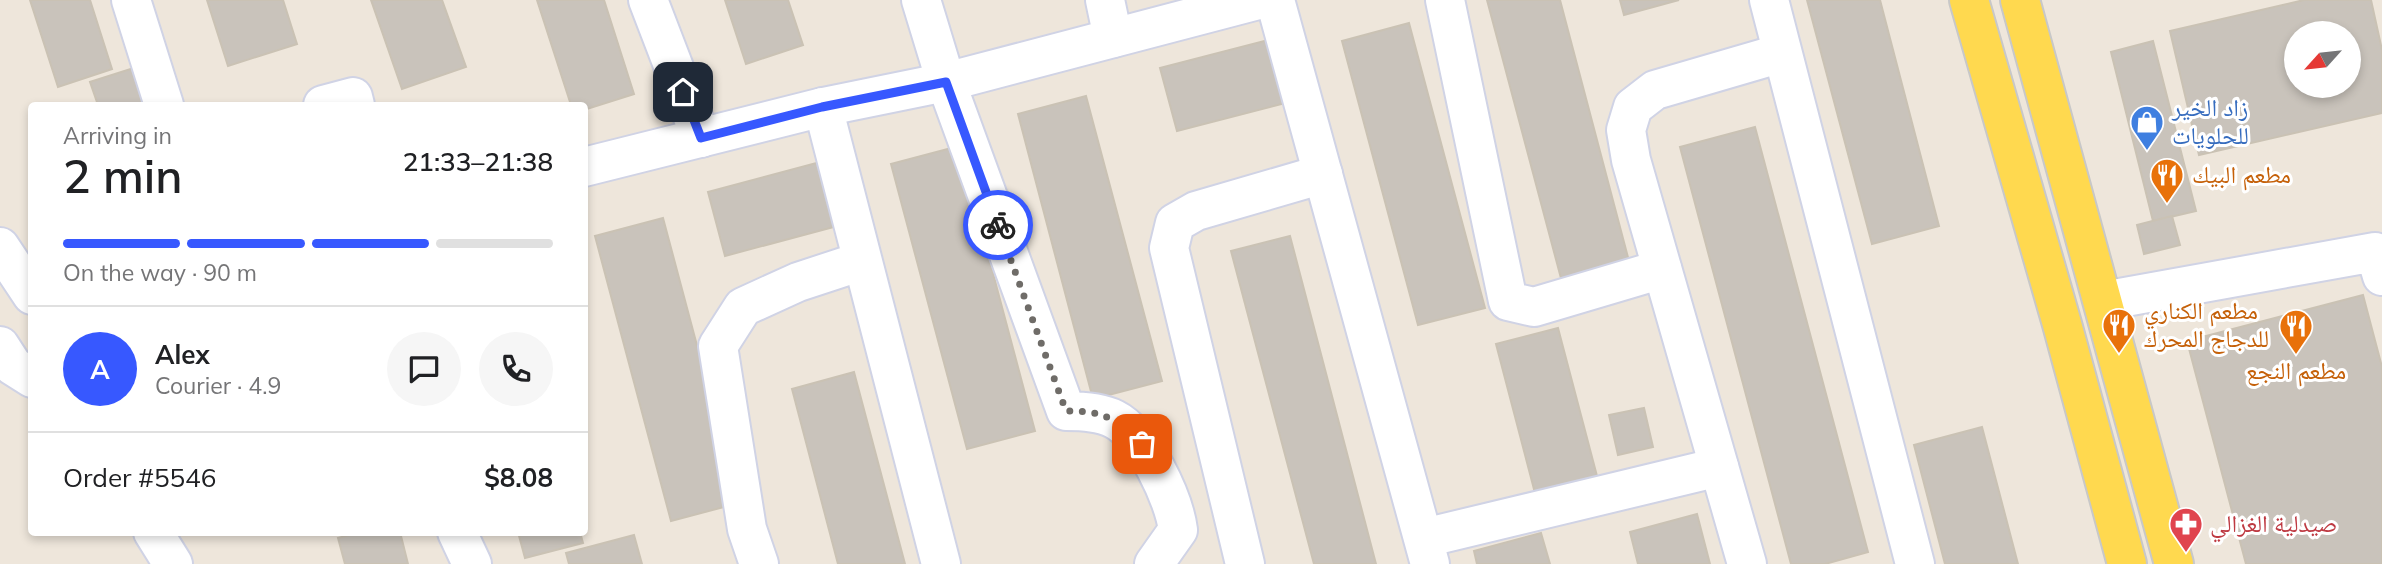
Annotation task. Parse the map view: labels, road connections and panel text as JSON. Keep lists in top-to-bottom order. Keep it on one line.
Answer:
{"places":{"shop":["زاد الخير للحلويات"],"restaurant":["مطعم البيك","مطعم الكناري للدجاج المحرك","مطعم النجع"],"pharmacy":["صيدلية الغزالي"]},"north":"bottom left","page":{"heading":["2 min","Arriving in","21:33–21:38"],"panel":["Alex","Courier · 4.9","Order #5546","$8.08"],"bar":"On the way · 90 m","round":"A"}}
